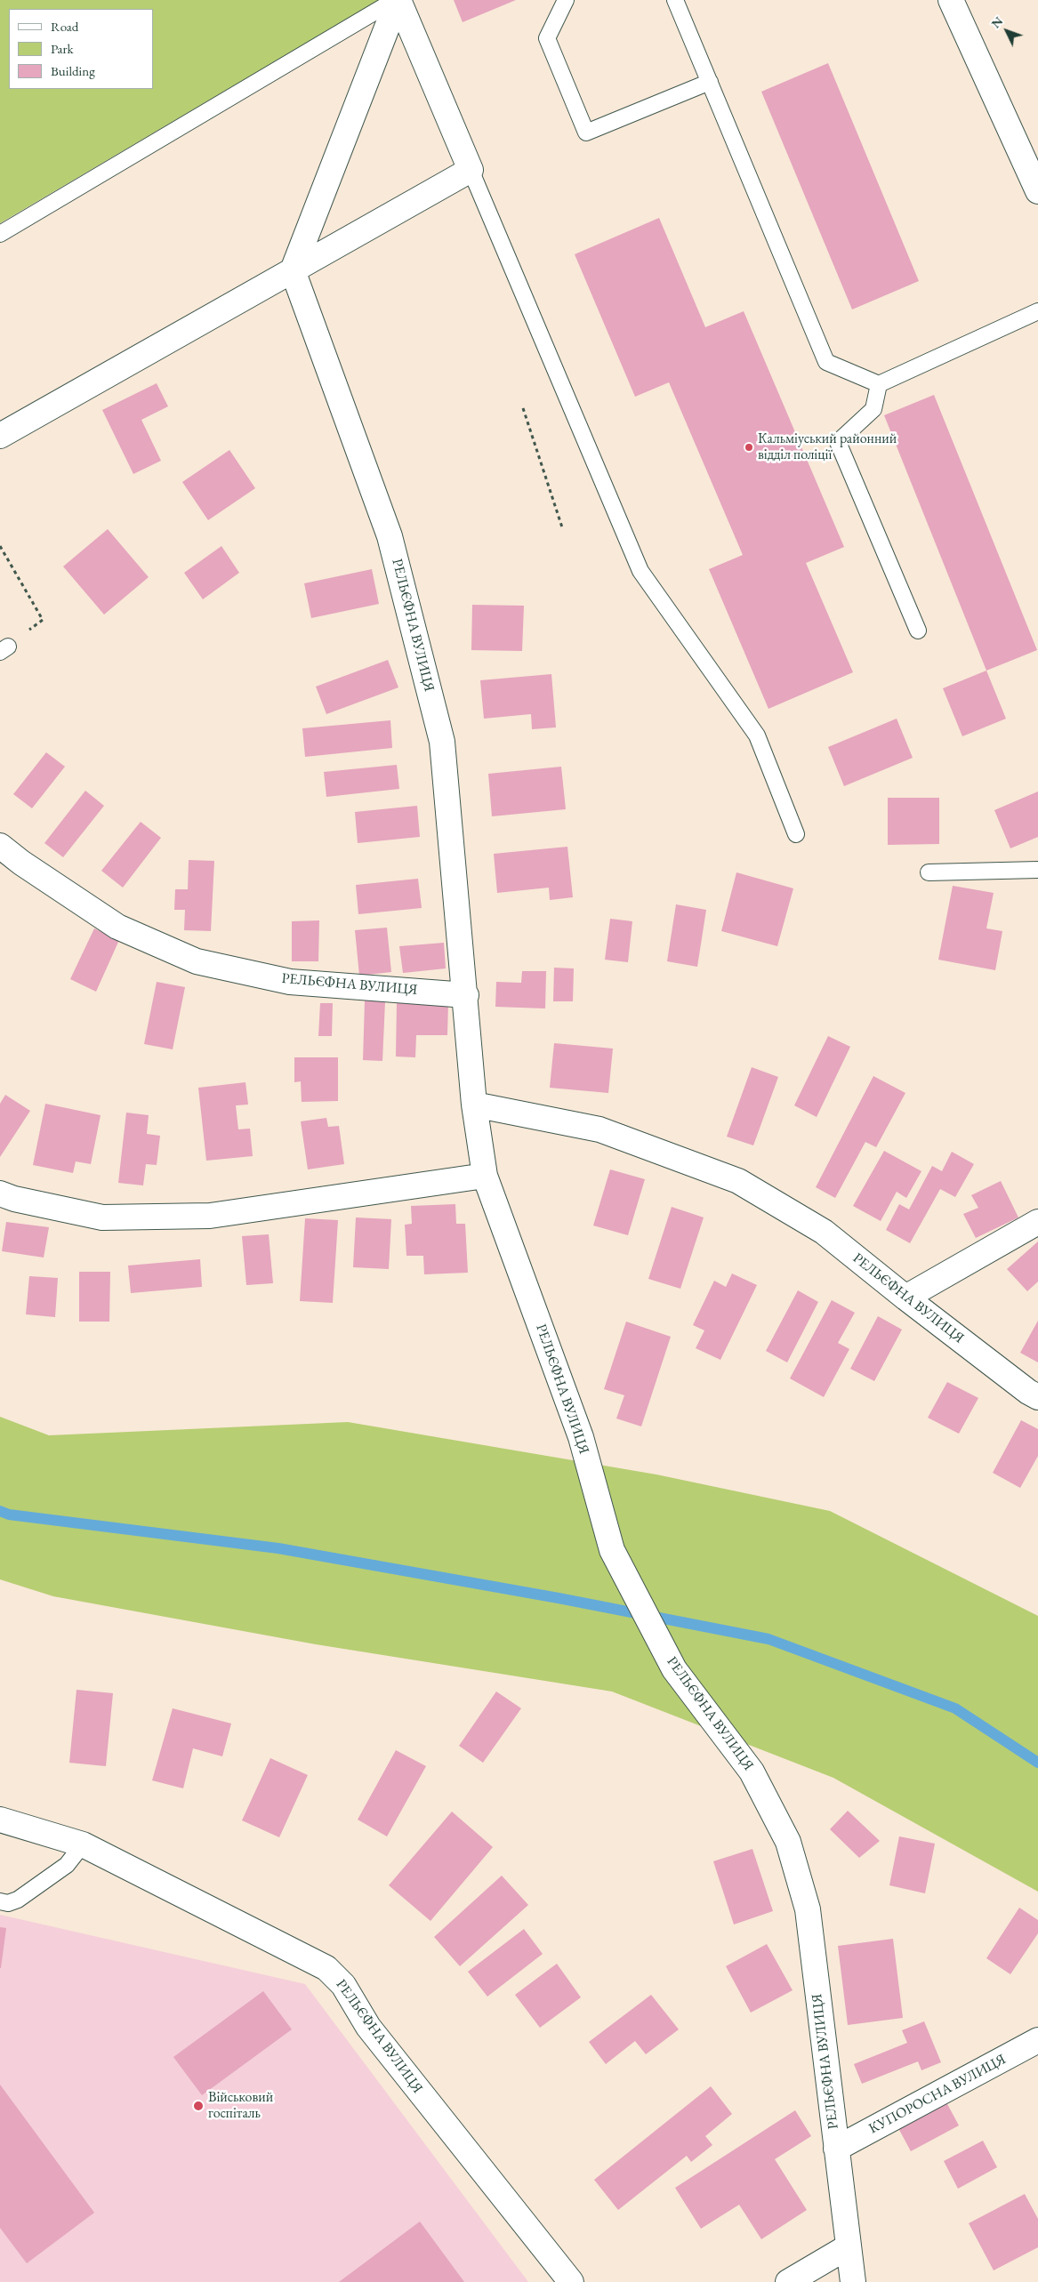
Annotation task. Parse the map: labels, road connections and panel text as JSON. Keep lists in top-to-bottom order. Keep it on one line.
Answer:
{"streets":{"street":["РЕЛЬЄФНА ВУЛИЦЯ","КУПОРОСНА ВУЛИЦЯ"]},"crossings":[["РЕЛЬЄФНА ВУЛИЦЯ","КУПОРОСНА ВУЛИЦЯ"]],"places":["Кальміуський районний відділ поліції","Військовий госпіталь"],"legend":["Road","Park","Building"],"north":"top left"}
